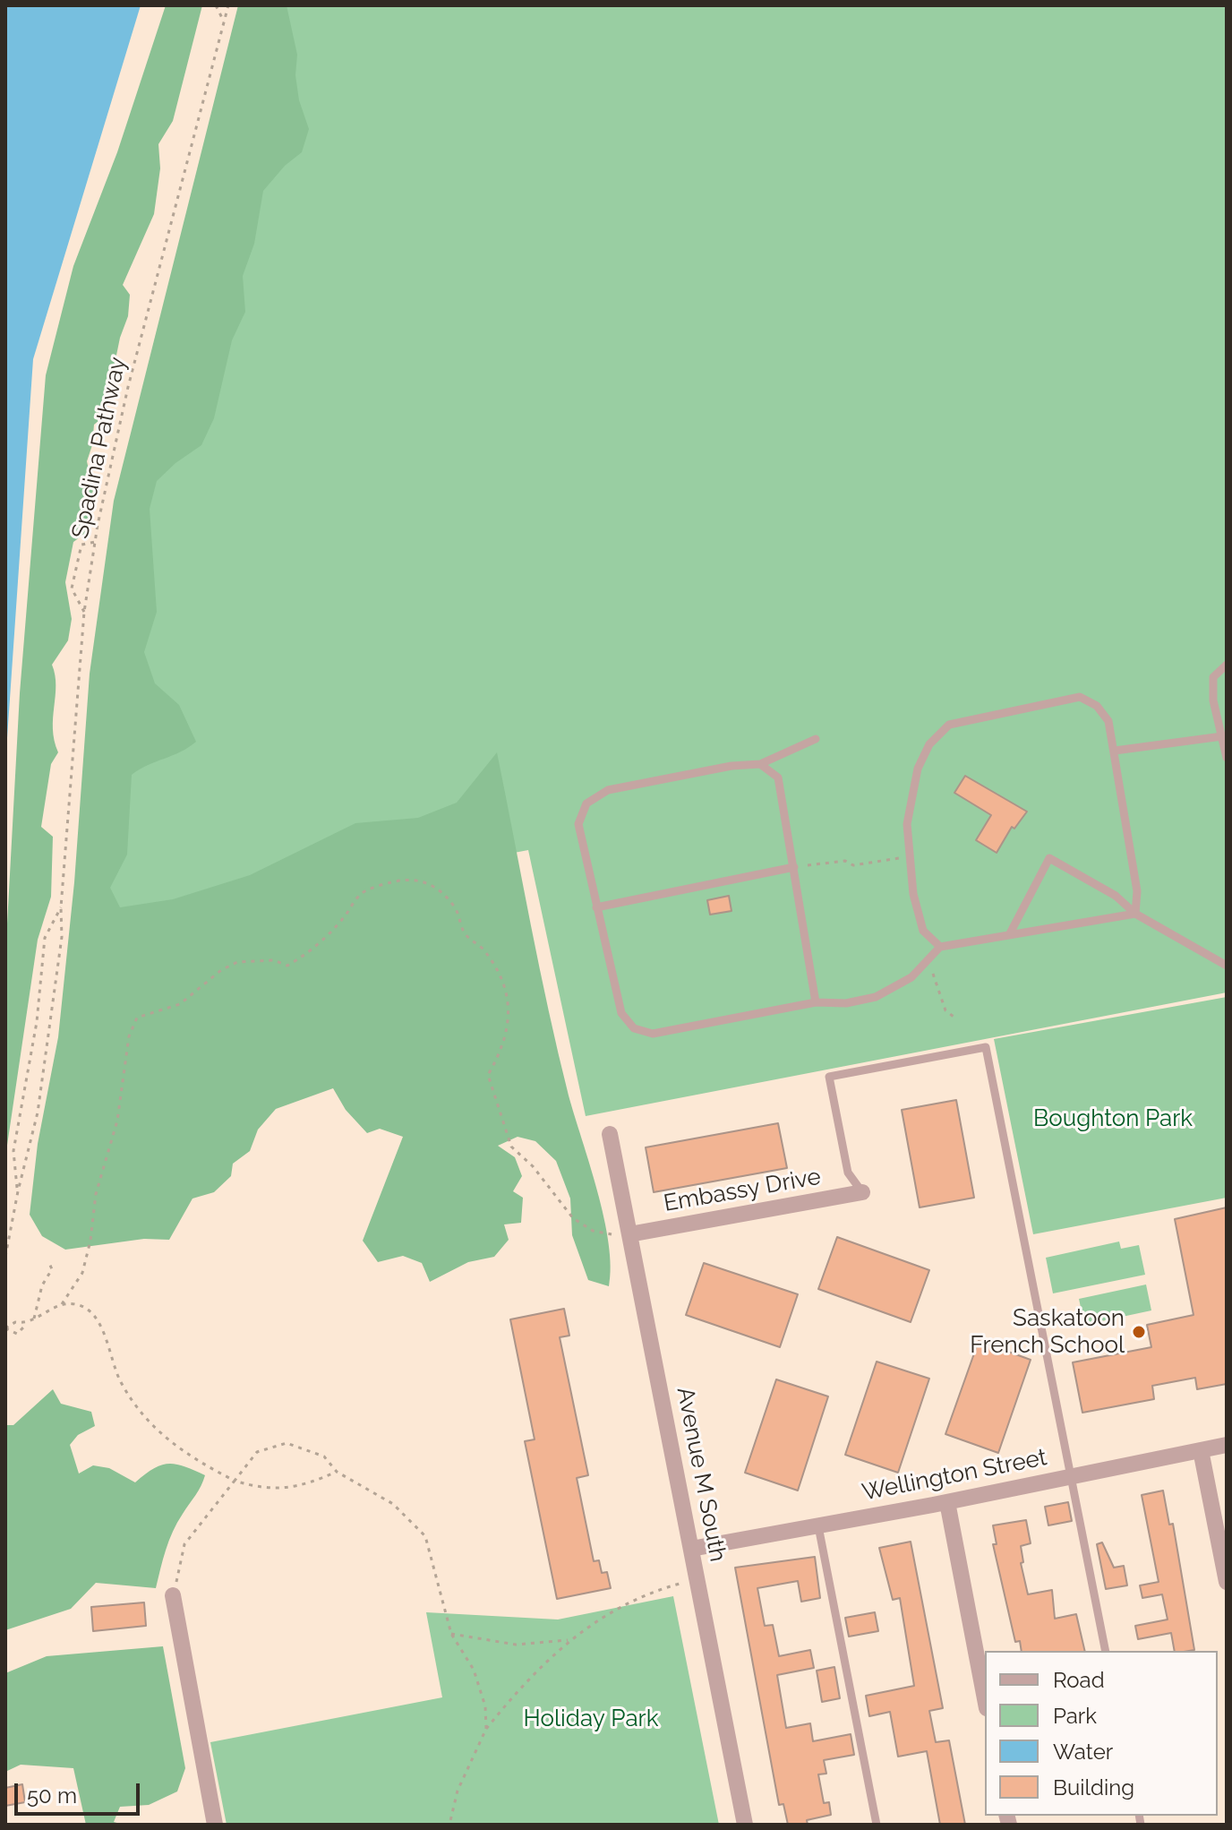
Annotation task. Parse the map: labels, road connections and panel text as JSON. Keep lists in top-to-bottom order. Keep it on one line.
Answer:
{"streets":{"street":["Embassy Drive","Avenue M South","Wellington Street"],"path":["Spadina Pathway"]},"crossings":[["Embassy Drive","Avenue M South"],["Avenue M South","Wellington Street"]],"parks":["Boughton Park","Holiday Park"],"places":["Saskatoon French School"],"legend":["Road","Park","Water","Building"],"scale_bar":"50 m"}
